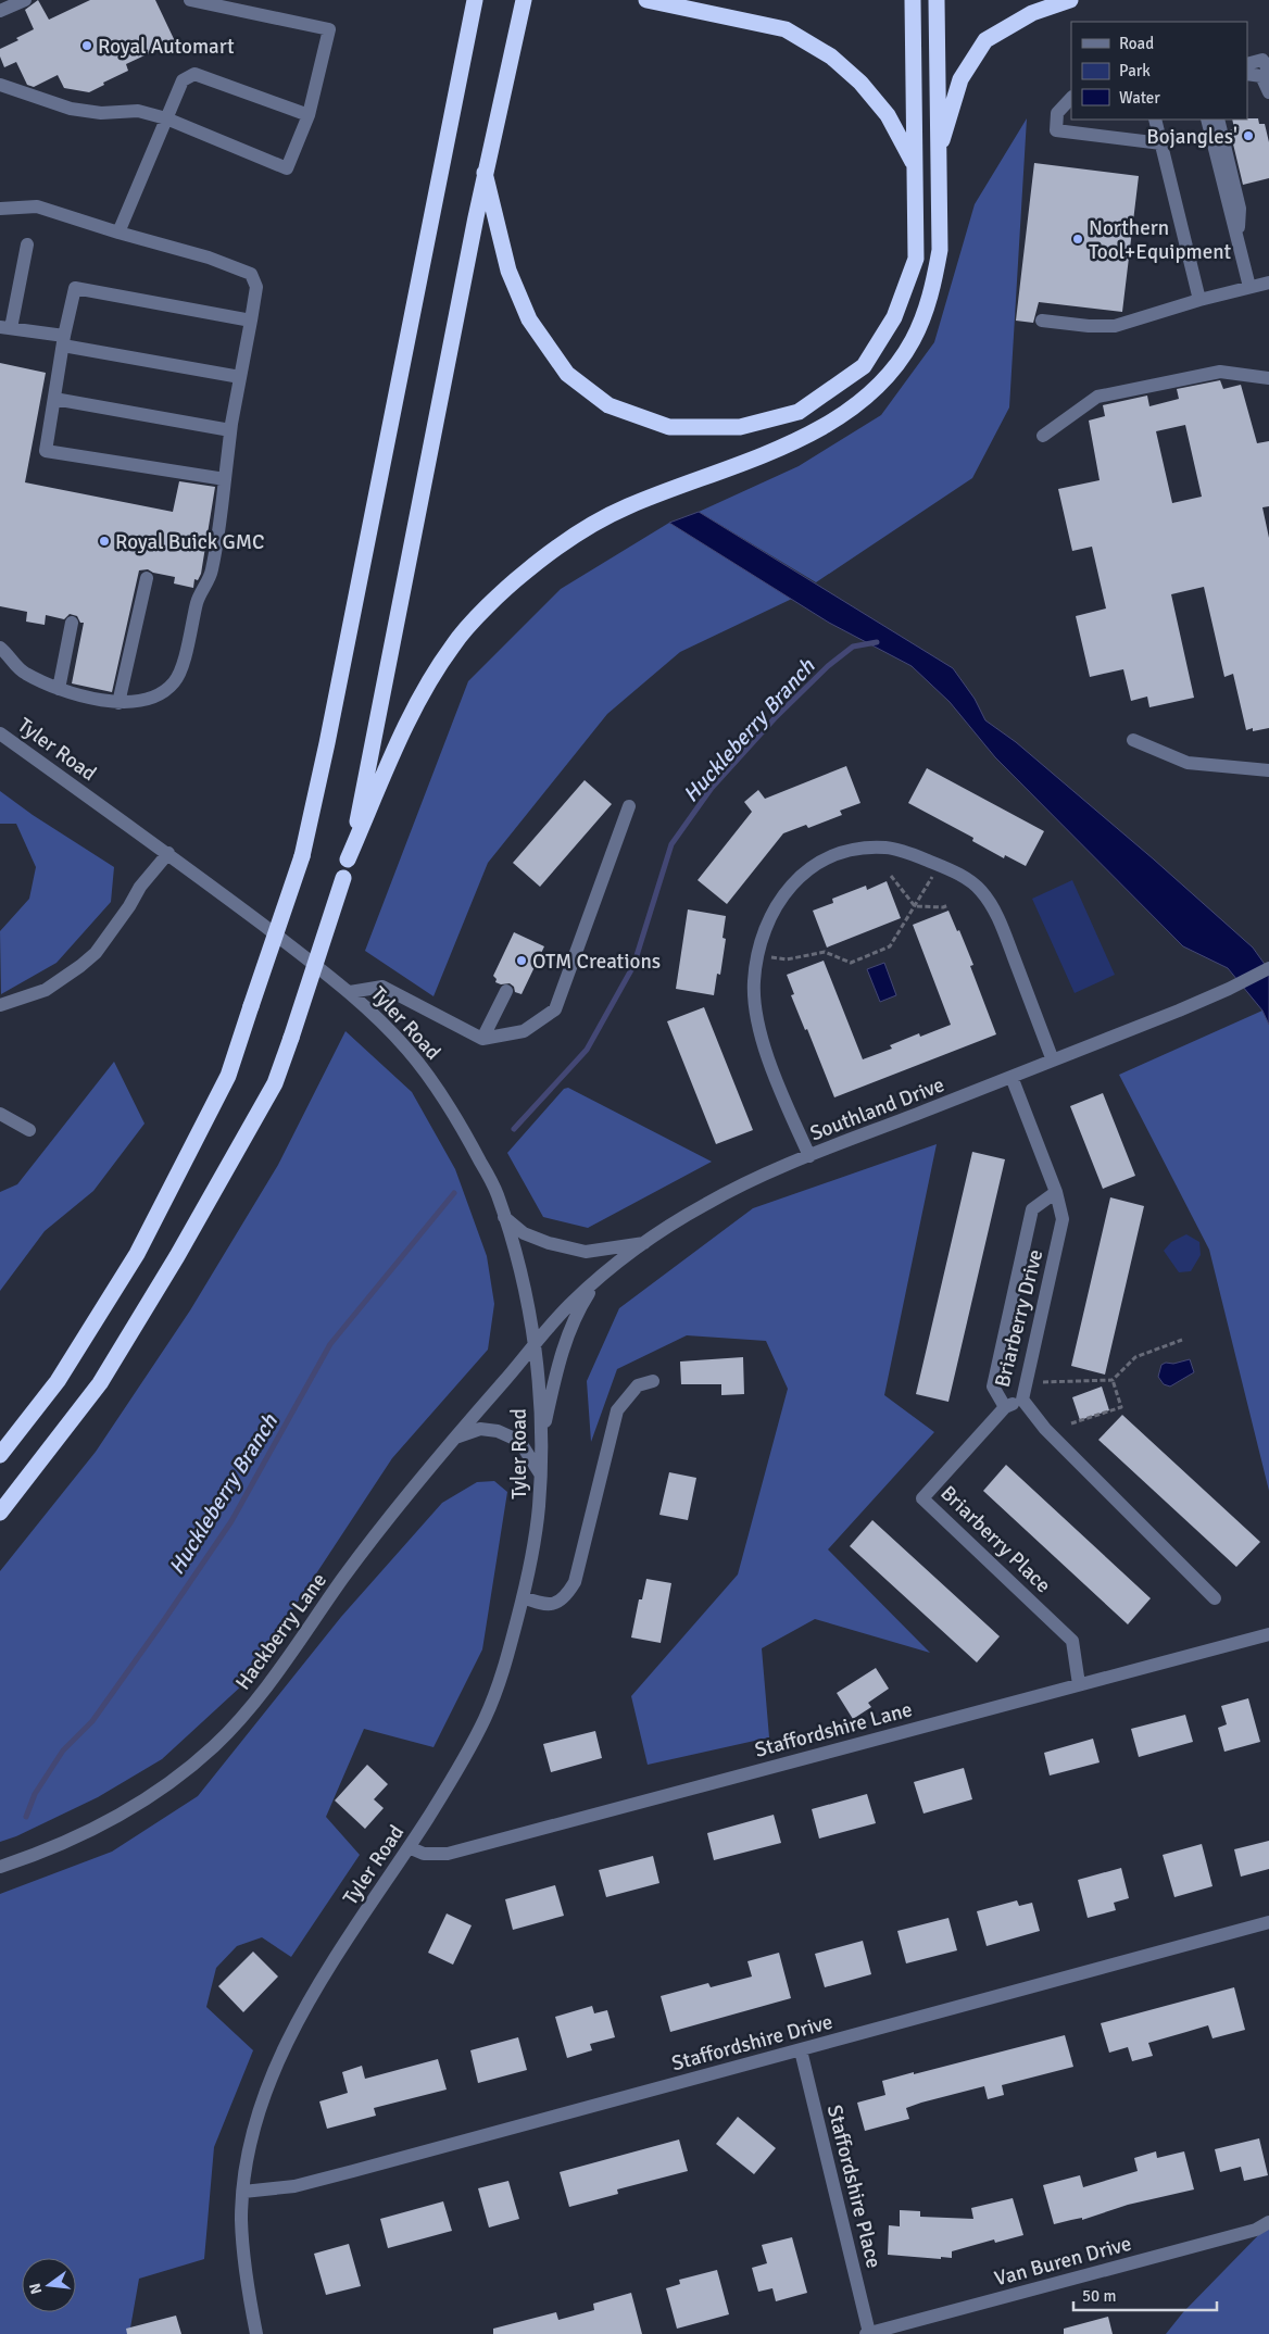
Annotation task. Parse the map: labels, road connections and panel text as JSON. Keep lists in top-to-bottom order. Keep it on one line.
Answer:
{"streets":{"street":["Tyler Road","Southland Drive","Briarberry Drive","Briarberry Place","Hackberry Lane","Staffordshire Lane","Staffordshire Drive","Staffordshire Place","Van Buren Drive"]},"crossings":[["Tyler Road","Southland Drive"],["Tyler Road","Hackberry Lane"],["Tyler Road","Staffordshire Lane"],["Tyler Road","Staffordshire Drive"],["Southland Drive","Briarberry Drive"],["Southland Drive","Hackberry Lane"],["Briarberry Drive","Briarberry Place"],["Briarberry Place","Staffordshire Lane"],["Staffordshire Drive","Staffordshire Place"],["Staffordshire Place","Van Buren Drive"]],"water":["Huckleberry Branch"],"places":["Royal Automart","Bojangles'","Northern Tool+Equipment","Royal Buick GMC","OTM Creations"],"legend":["Road","Park","Water"],"scale_bar":"50 m","north":"left"}
